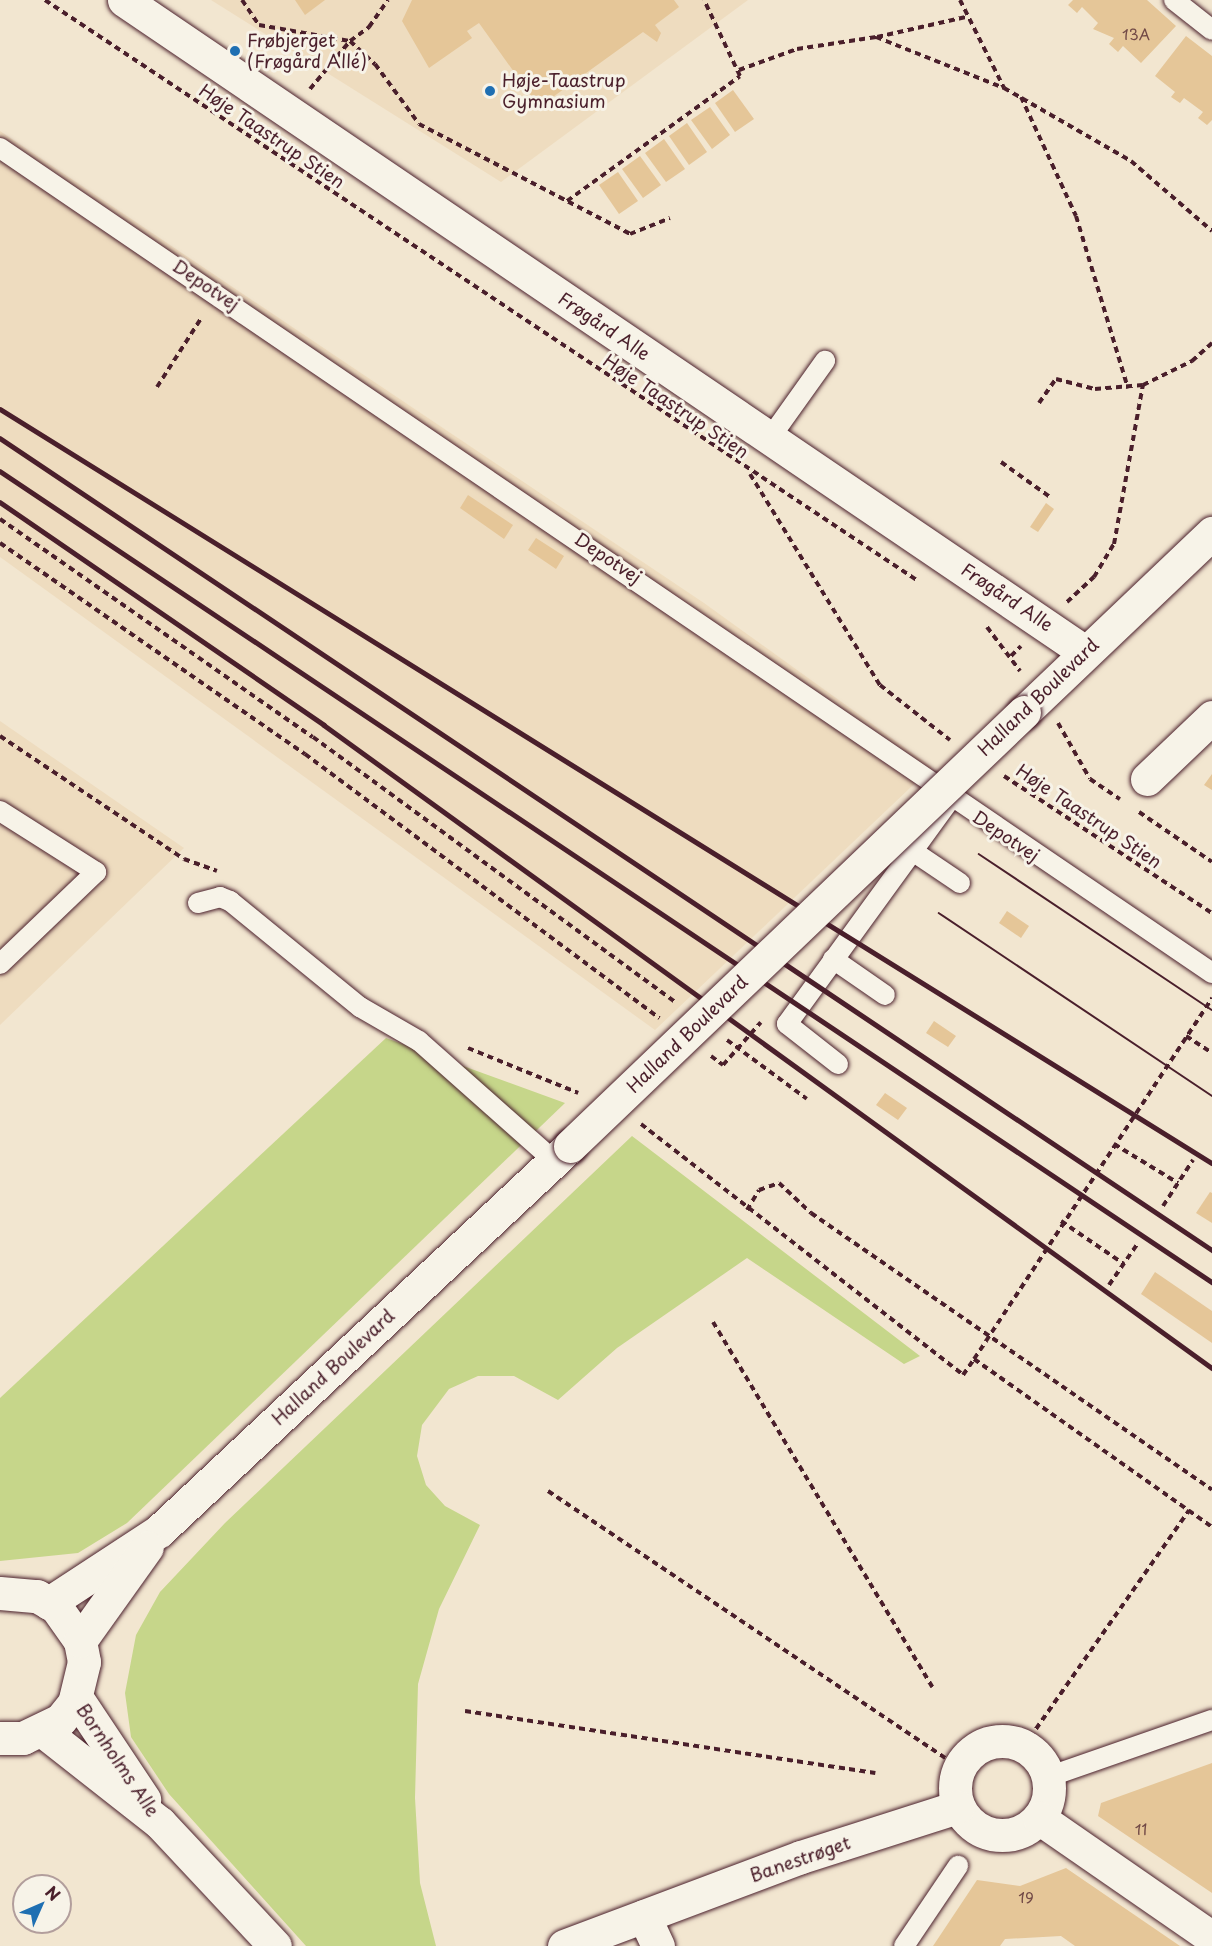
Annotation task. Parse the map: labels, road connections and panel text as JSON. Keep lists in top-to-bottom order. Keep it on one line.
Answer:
{"streets":{"street":["Frøgård Alle","Halland Boulevard","Bornholms Alle","Banestrøget"],"lane":["Depotvej"],"path":["Høje Taastrup Stien"]},"crossings":[["Frøgård Alle","Halland Boulevard"]],"places":["Frøbjerget (Frøgård Allé)","Høje-Taastrup Gymnasium"],"house_numbers":["13A","11","19"],"north":"top right"}
